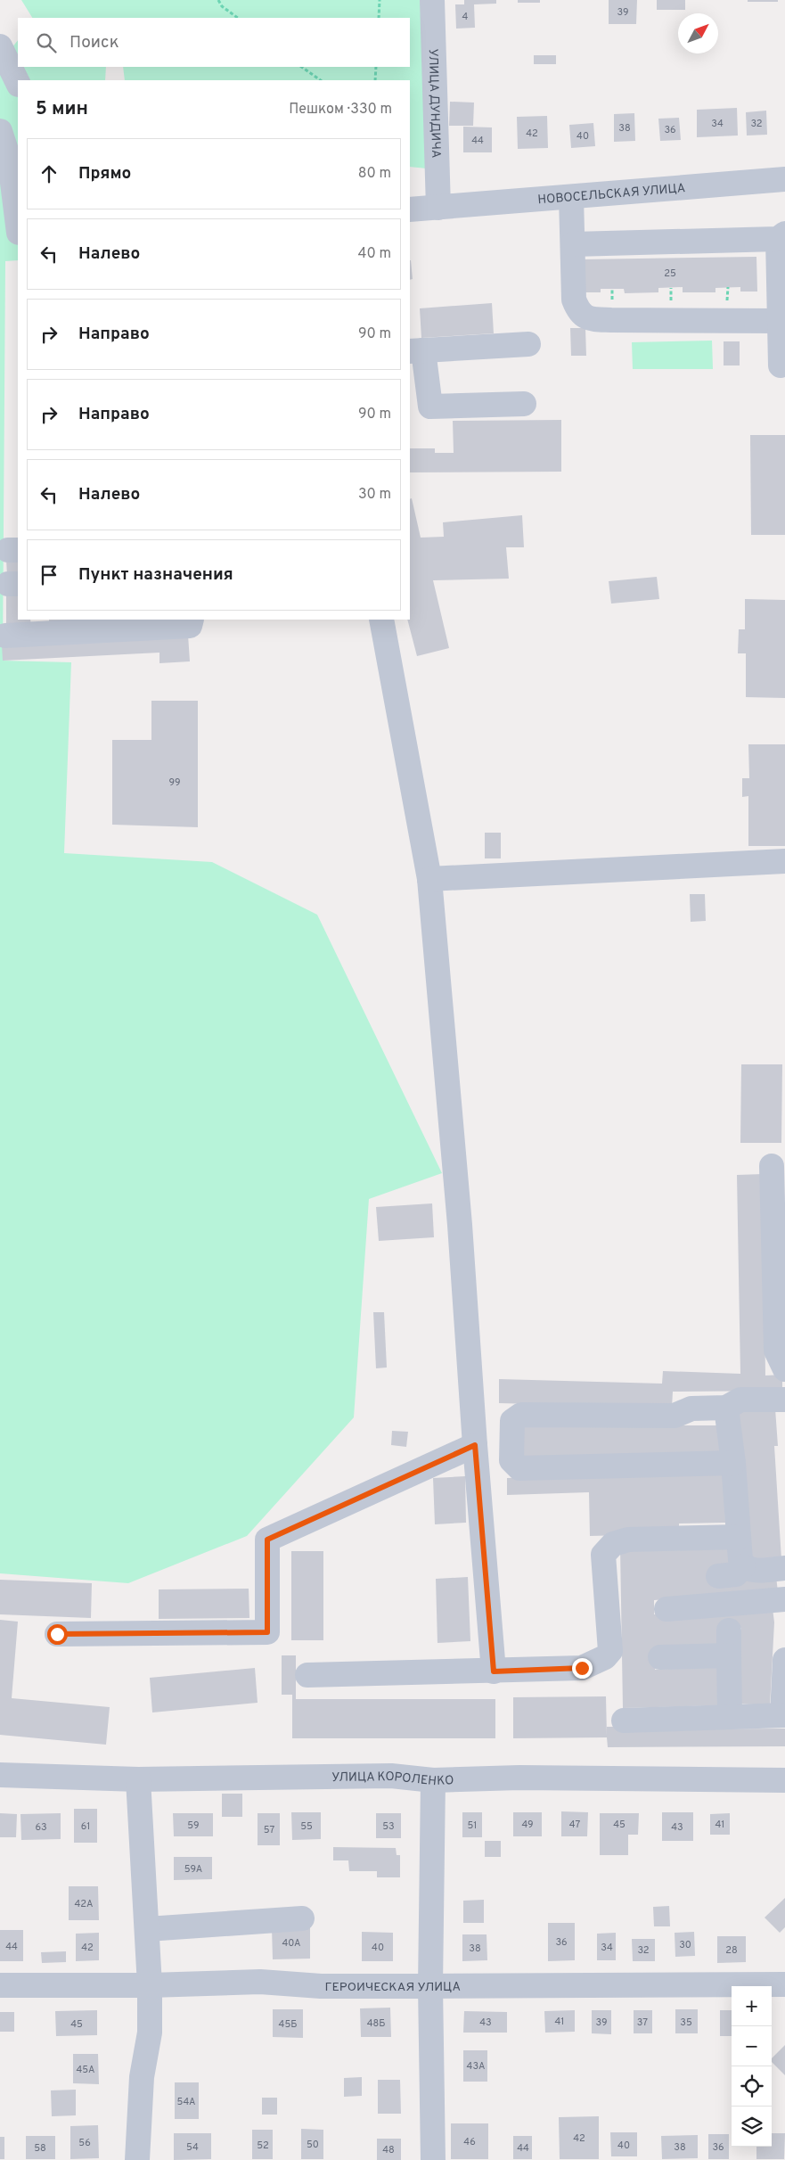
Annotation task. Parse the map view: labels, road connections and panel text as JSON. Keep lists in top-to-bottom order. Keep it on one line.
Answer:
{"streets":{"street":["УЛИЦА ДУНДИЧА","НОВОСЕЛЬСКАЯ УЛИЦА","УЛИЦА КОРОЛЕНКО","ГЕРОИЧЕСКАЯ УЛИЦА"]},"crossings":[["УЛИЦА ДУНДИЧА","НОВОСЕЛЬСКАЯ УЛИЦА"]],"house_numbers":["39","4","34","32","38","36","42","40","44","25","99","49","47","45","41","59","51","61","55","53","63","43","57","59А","42А","36","40А","30","44","42","40","34","38","32","28","41","43","39","37","35","48Б","45","45Б","43А","45А","54А","42","46","56","50","52","40","54","38","36","58","44","48"],"north":"top right","page":{"search":"Поиск","heading":["5 мин","Пешком · 330 m"],"list":[["Прямо","80 m"],["Налево","40 m"],["Направо","90 m"],["Направо","90 m"],["Налево","30 m"],"Пункт назначения"],"map_buttons":["+","−"]}}
